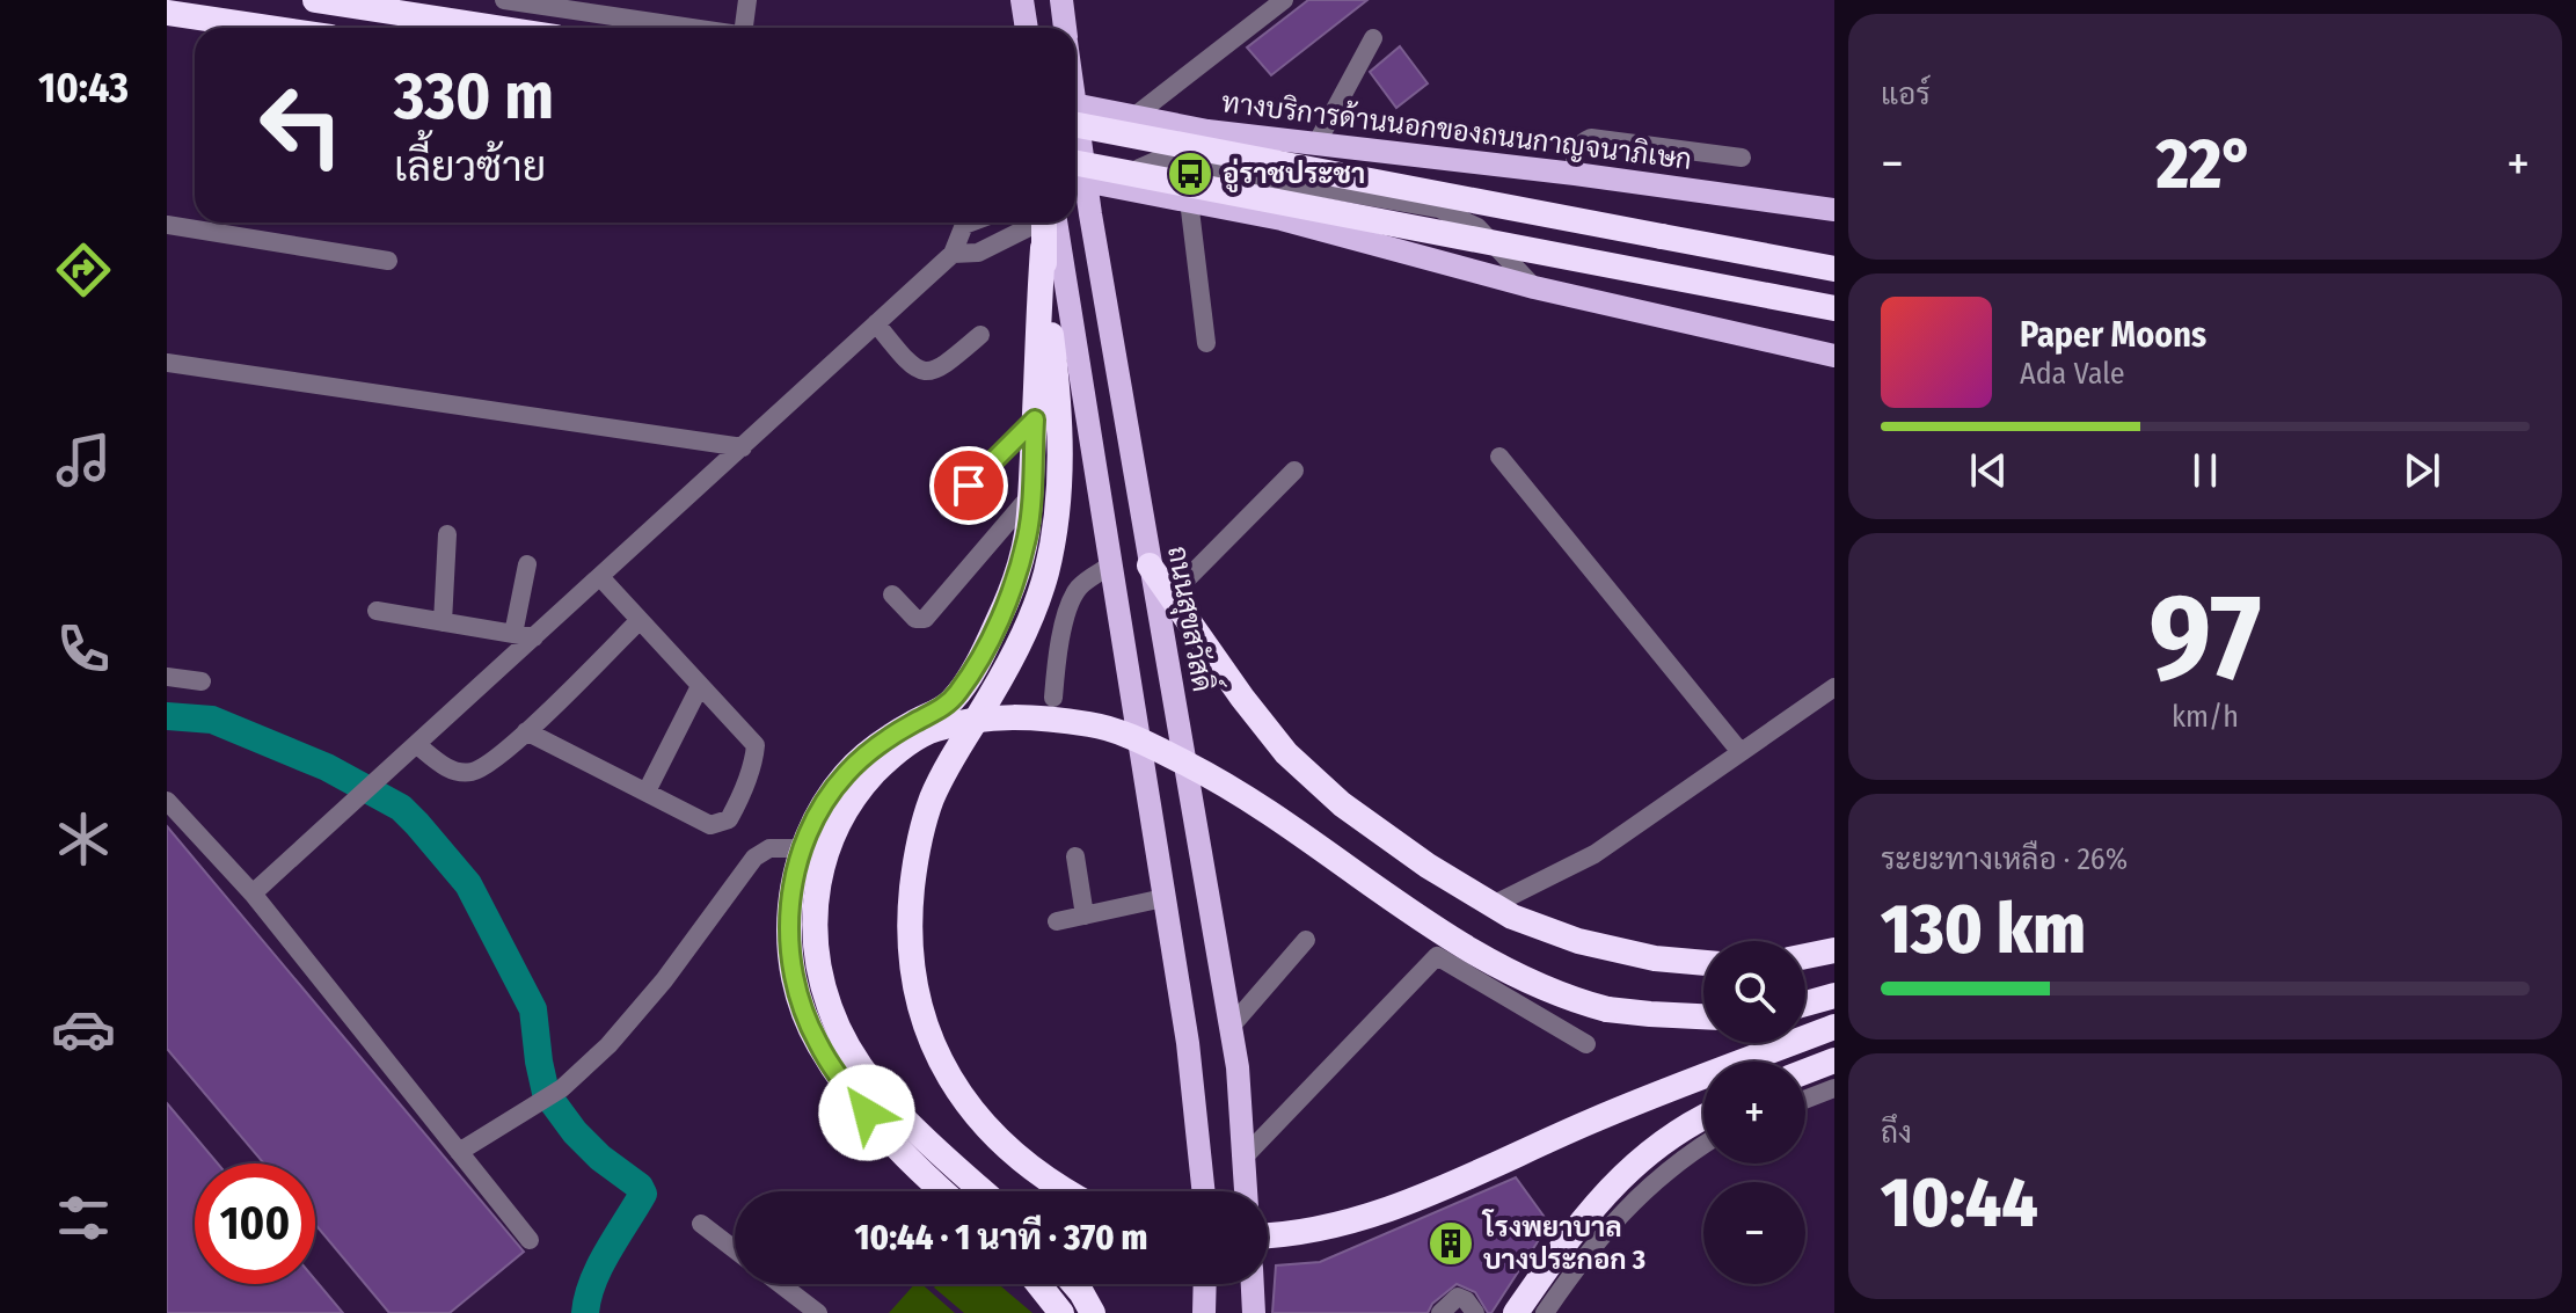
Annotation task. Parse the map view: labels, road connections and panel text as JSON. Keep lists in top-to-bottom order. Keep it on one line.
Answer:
{"streets":{"main road":["ทางบริการด้านนอกของถนนกาญจนาภิเษก","ถนนสุขสวัสดิ์"]},"places":{"bus stop":["อู่ราชประชา"],"building":["โรงพยาบาล บางประกอก 3"]},"page":{"tabs":"10:43","tile":["แอร์",["97","km/h"],["ระยะทางเหลือ · 26%","130 km"],["ถึง","10:44"]],"turn":["330 m","เลี้ยวซ้าย"],"heat":["−","22°","+"],"song":["Paper Moons","Ada Vale"],"map_buttons":["+","−"],"limit":"100","trip":"10:44 · 1 นาที · 370 m"}}
